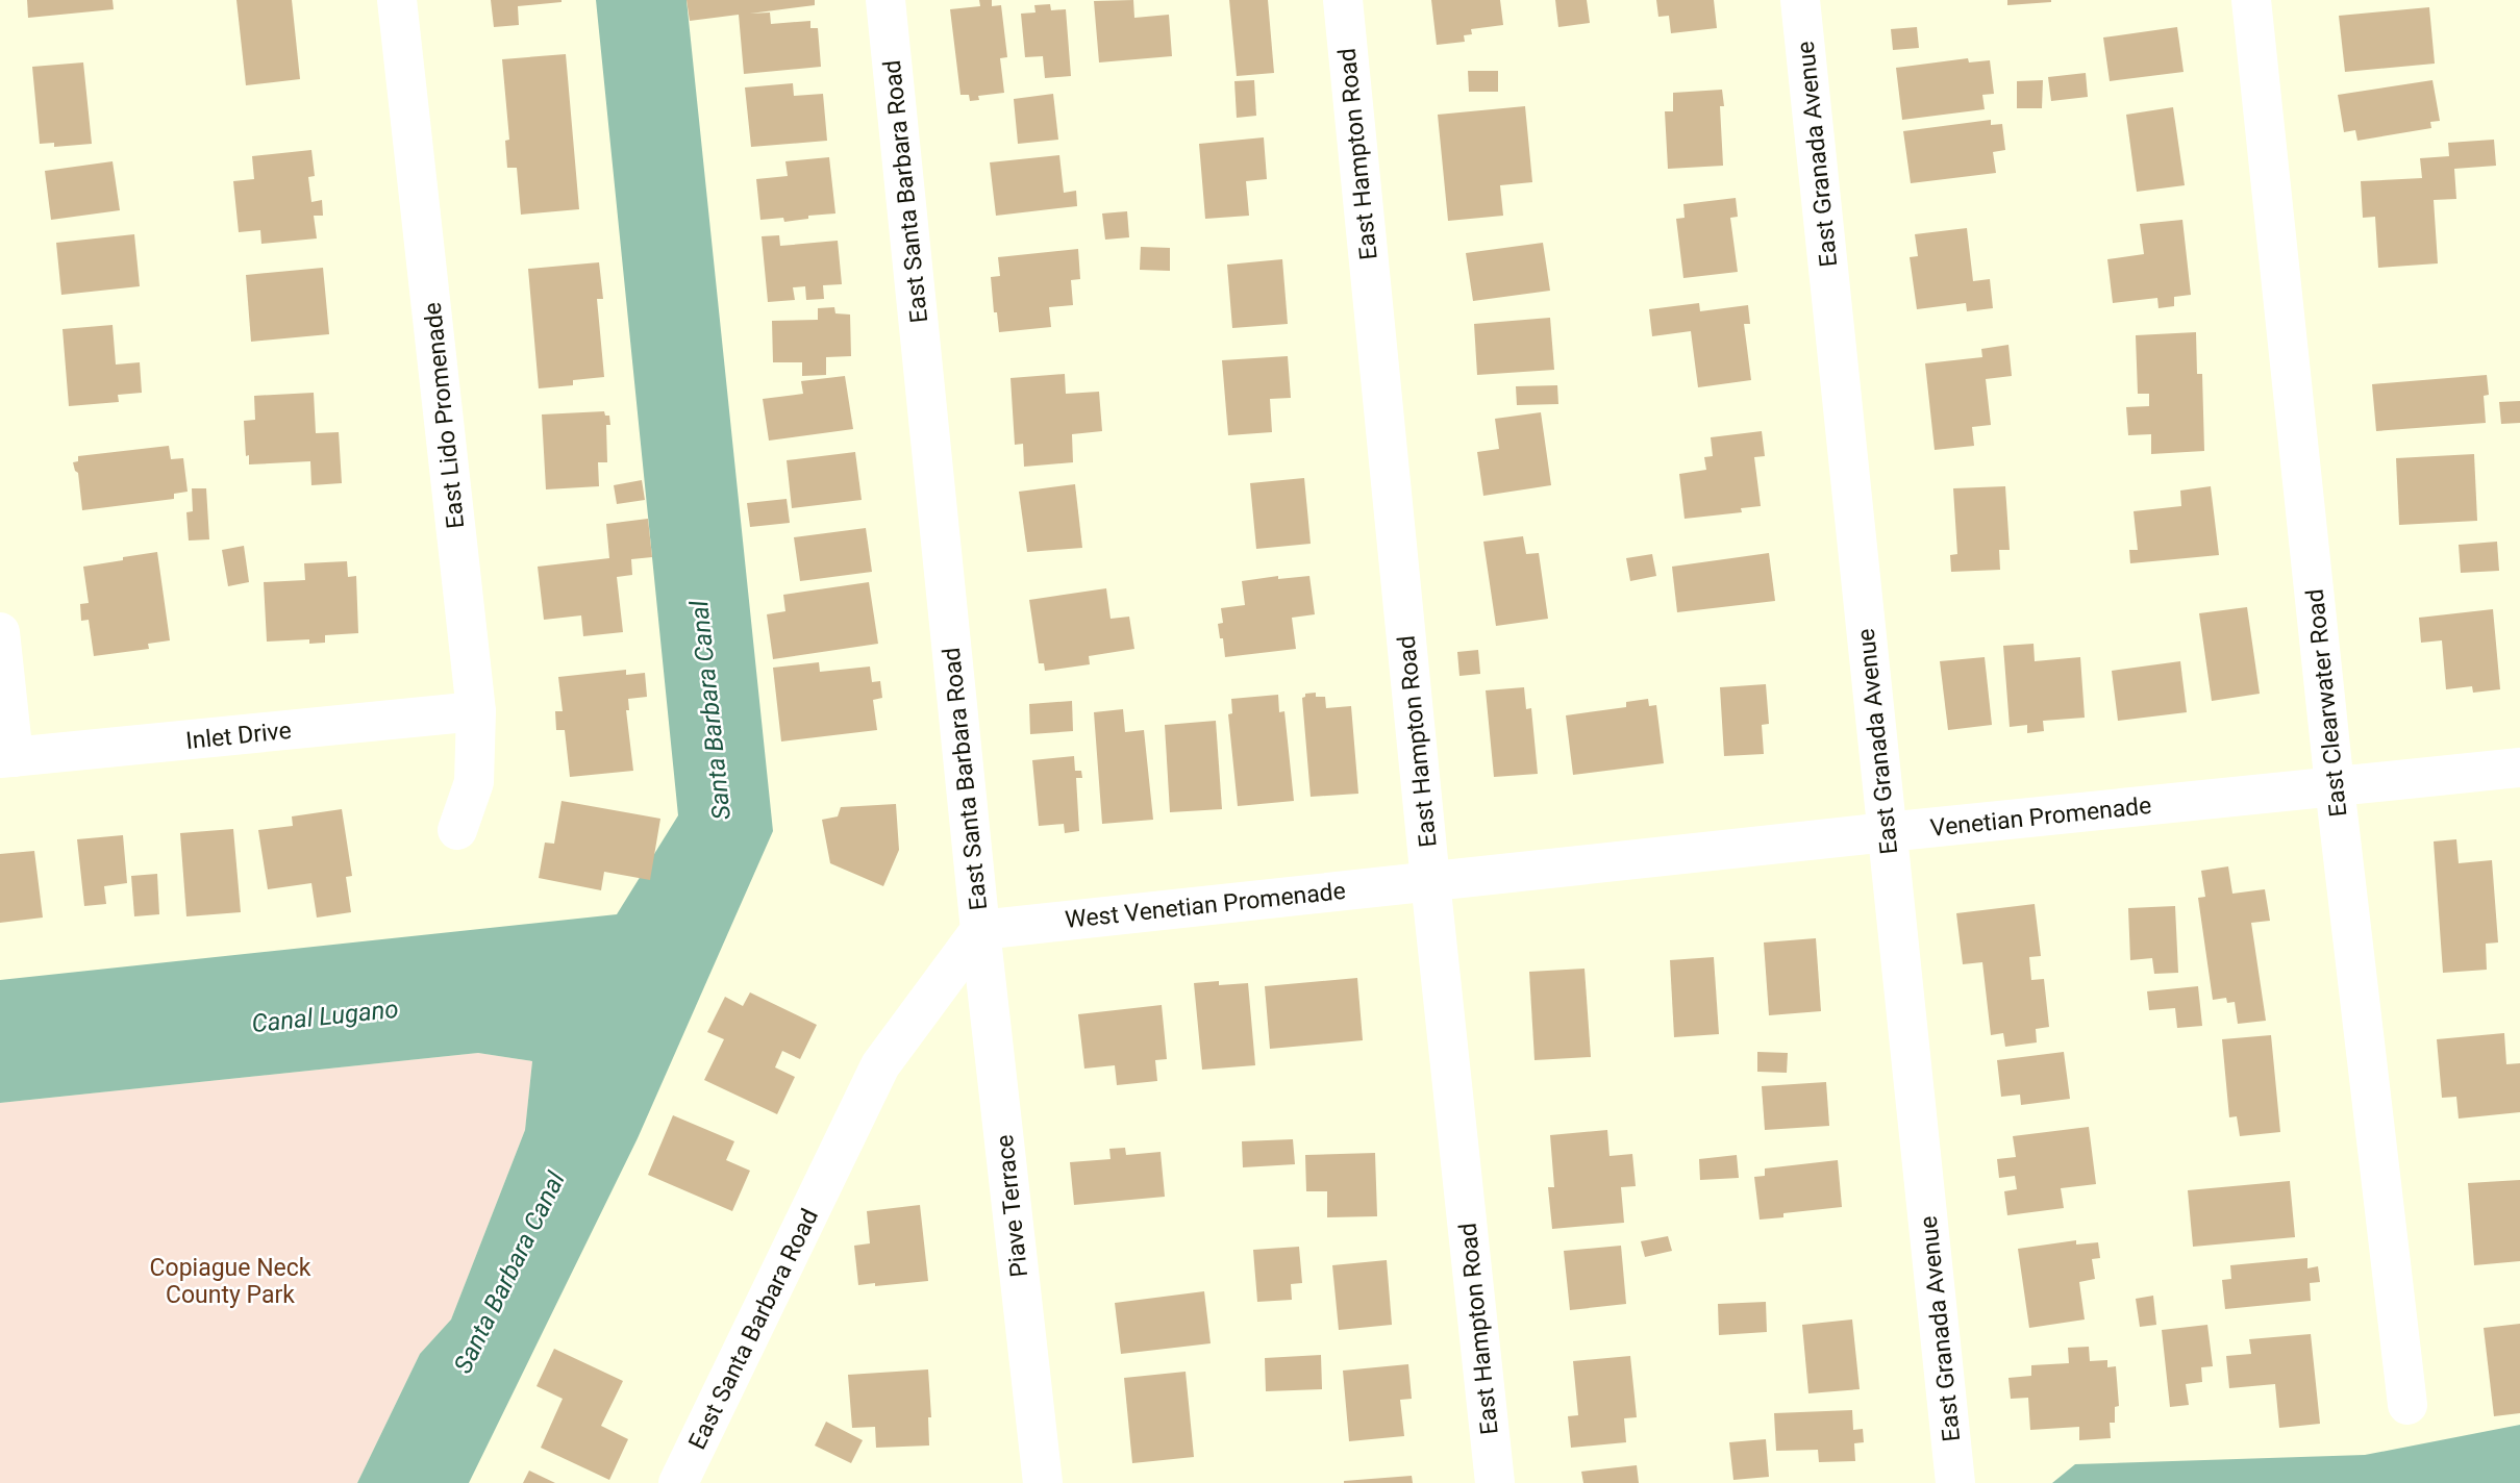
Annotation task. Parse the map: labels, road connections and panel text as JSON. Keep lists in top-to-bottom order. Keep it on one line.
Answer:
{"streets":{"street":["East Hampton Road","East Granada Avenue","East Santa Barbara Road","East Lido Promenade","East Clearwater Road","Inlet Drive","Venetian Promenade","West Venetian Promenade","Piave Terrace"]},"crossings":[["East Hampton Road","Venetian Promenade"],["East Hampton Road","West Venetian Promenade"],["East Granada Avenue","Venetian Promenade"],["East Santa Barbara Road","West Venetian Promenade"],["East Santa Barbara Road","Piave Terrace"],["East Lido Promenade","Inlet Drive"],["East Clearwater Road","Venetian Promenade"],["Venetian Promenade","West Venetian Promenade"],["West Venetian Promenade","Piave Terrace"]],"water":["Santa Barbara Canal","Canal Lugano"],"parks":["Copiague Neck County Park"]}
